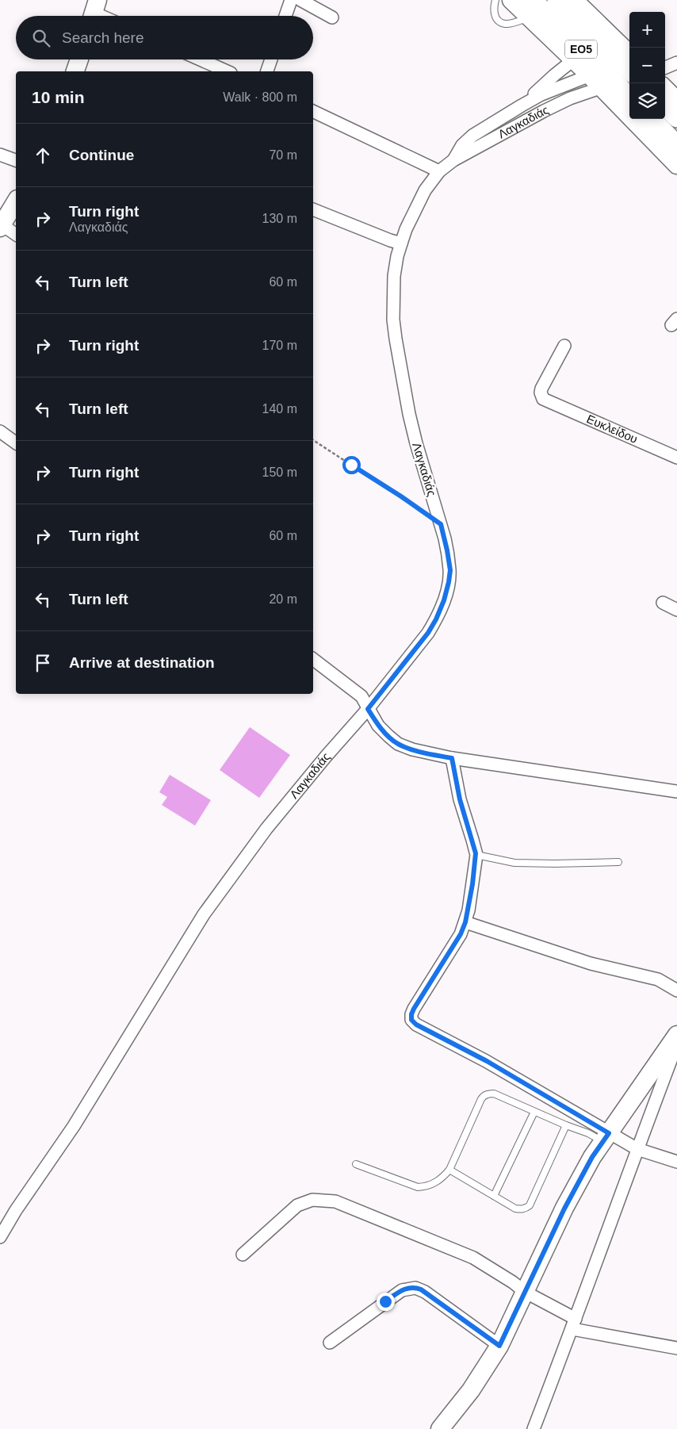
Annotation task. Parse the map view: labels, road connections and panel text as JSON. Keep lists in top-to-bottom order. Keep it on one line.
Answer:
{"streets":{"main road":["ΕΟ5"],"street":["Λαγκαδιάς","Ευκλείδου"]},"page":{"map_buttons":["+","−"],"search":"Search here","heading":["10 min","Walk · 800 m"],"list":[["Continue","70 m"],["Turn right","Λαγκαδιάς","130 m"],["Turn left","60 m"],["Turn right","170 m"],["Turn left","140 m"],["Turn right","150 m"],["Turn right","60 m"],["Turn left","20 m"],"Arrive at destination"]}}
